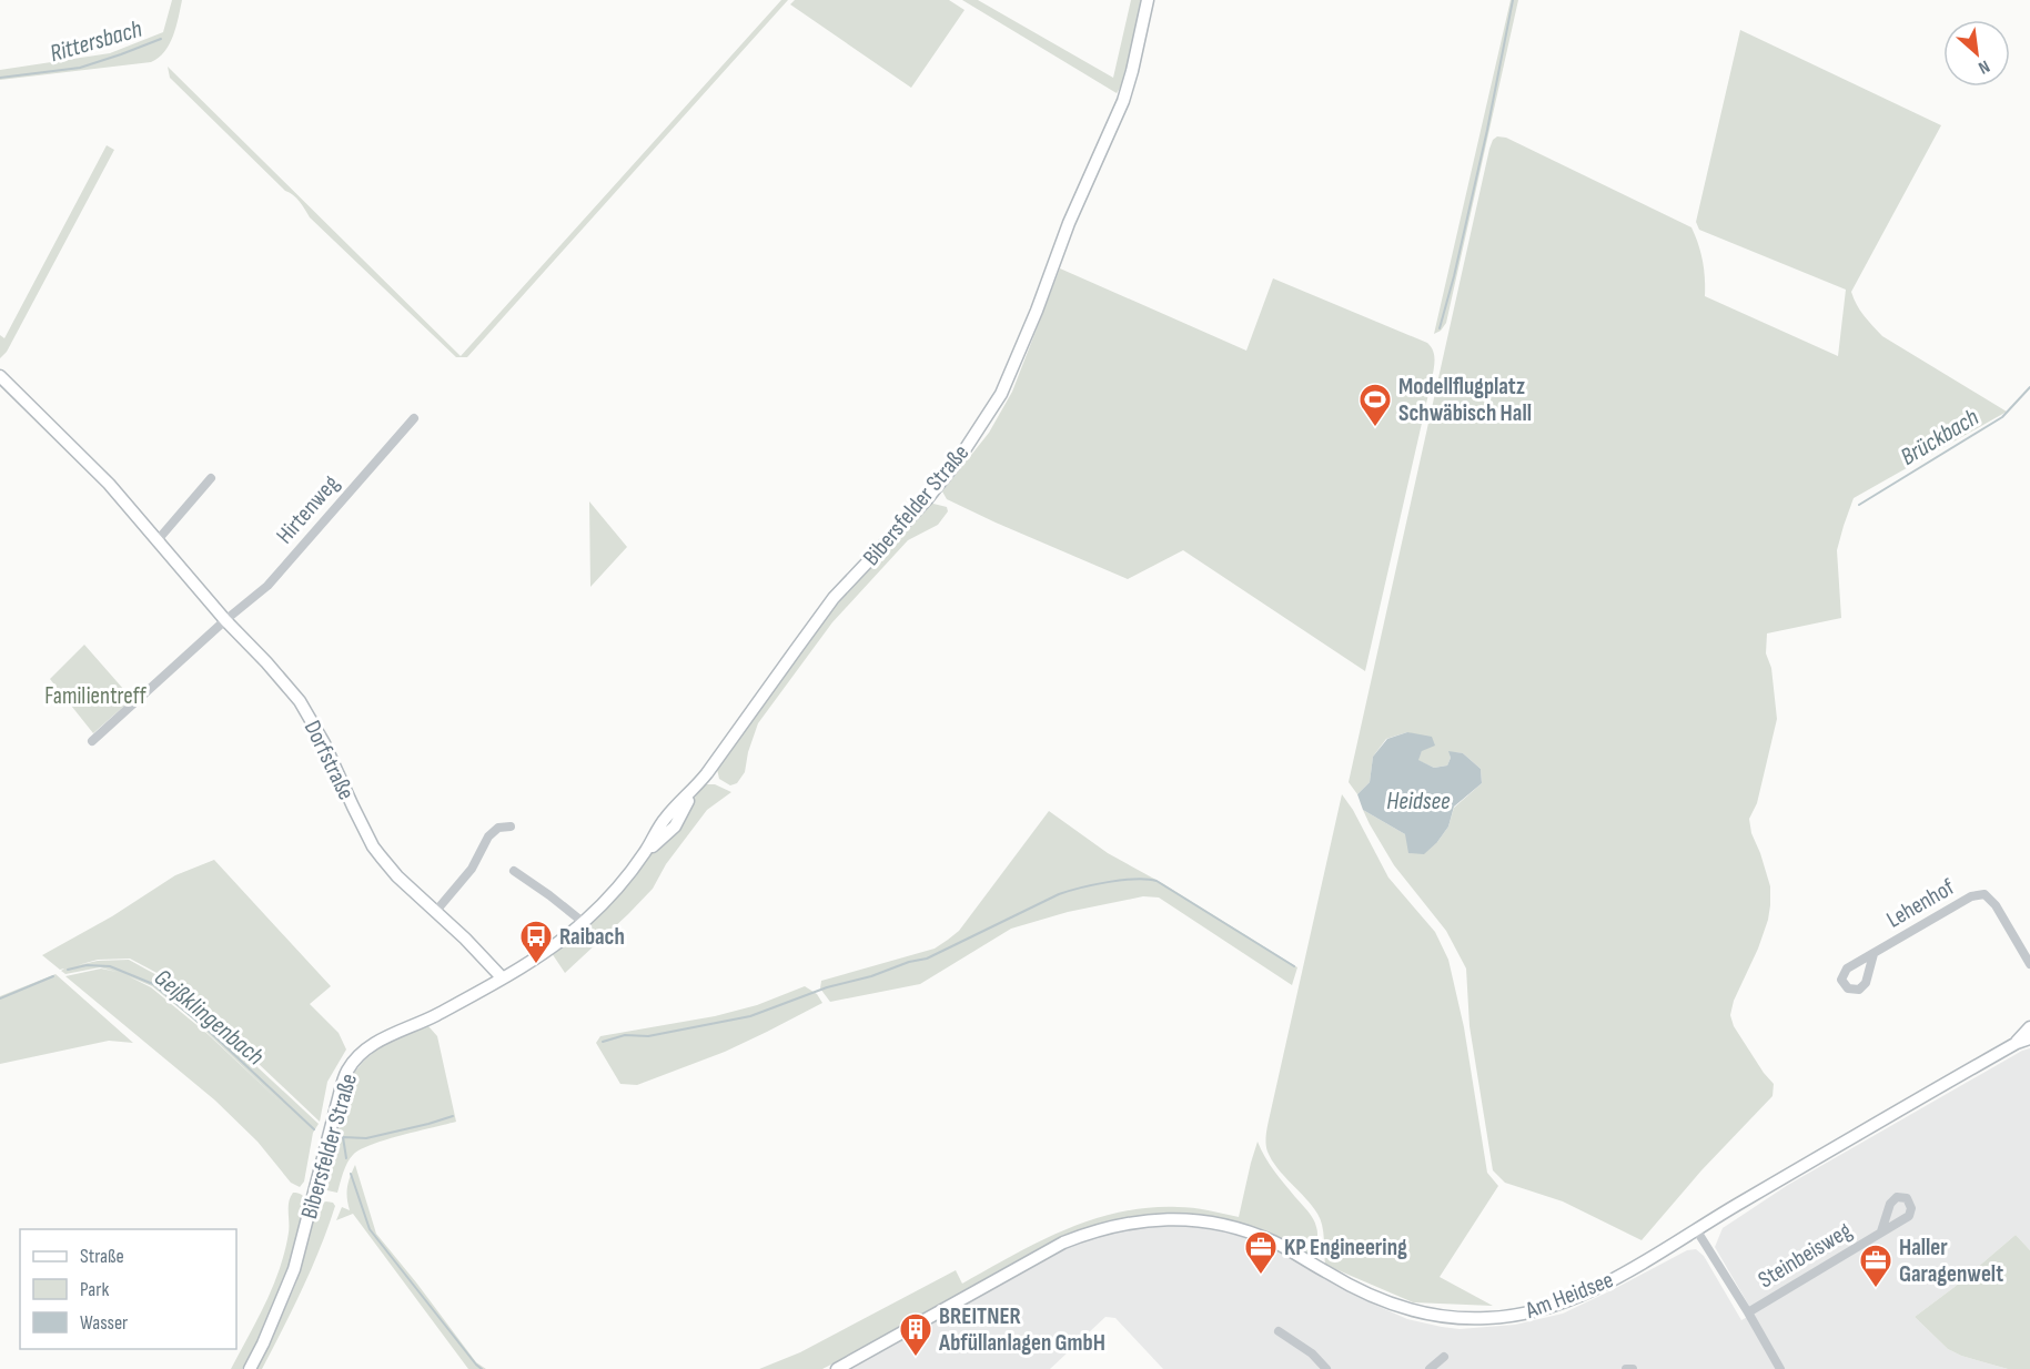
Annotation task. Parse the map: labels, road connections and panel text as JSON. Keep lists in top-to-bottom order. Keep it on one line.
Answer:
{"streets":{"street":["Bibersfelder Straße","Hirtenweg","Dorfstraße","Lehenhof","Steinbeisweg","Am Heidsee"]},"crossings":[["Bibersfelder Straße","Dorfstraße"],["Hirtenweg","Dorfstraße"],["Steinbeisweg","Am Heidsee"]],"water":["Rittersbach","Brückbach","Heidsee","Geißklingenbach"],"parks":["Familientreff"],"places":{"sports":["Modellflugplatz Schwäbisch Hall"],"bus stop":["Raibach"],"office":["KP Engineering","Haller Garagenwelt"],"building":["BREITNER Abfüllanlagen GmbH"]},"legend":["Straße","Park","Wasser"],"north":"bottom right"}
